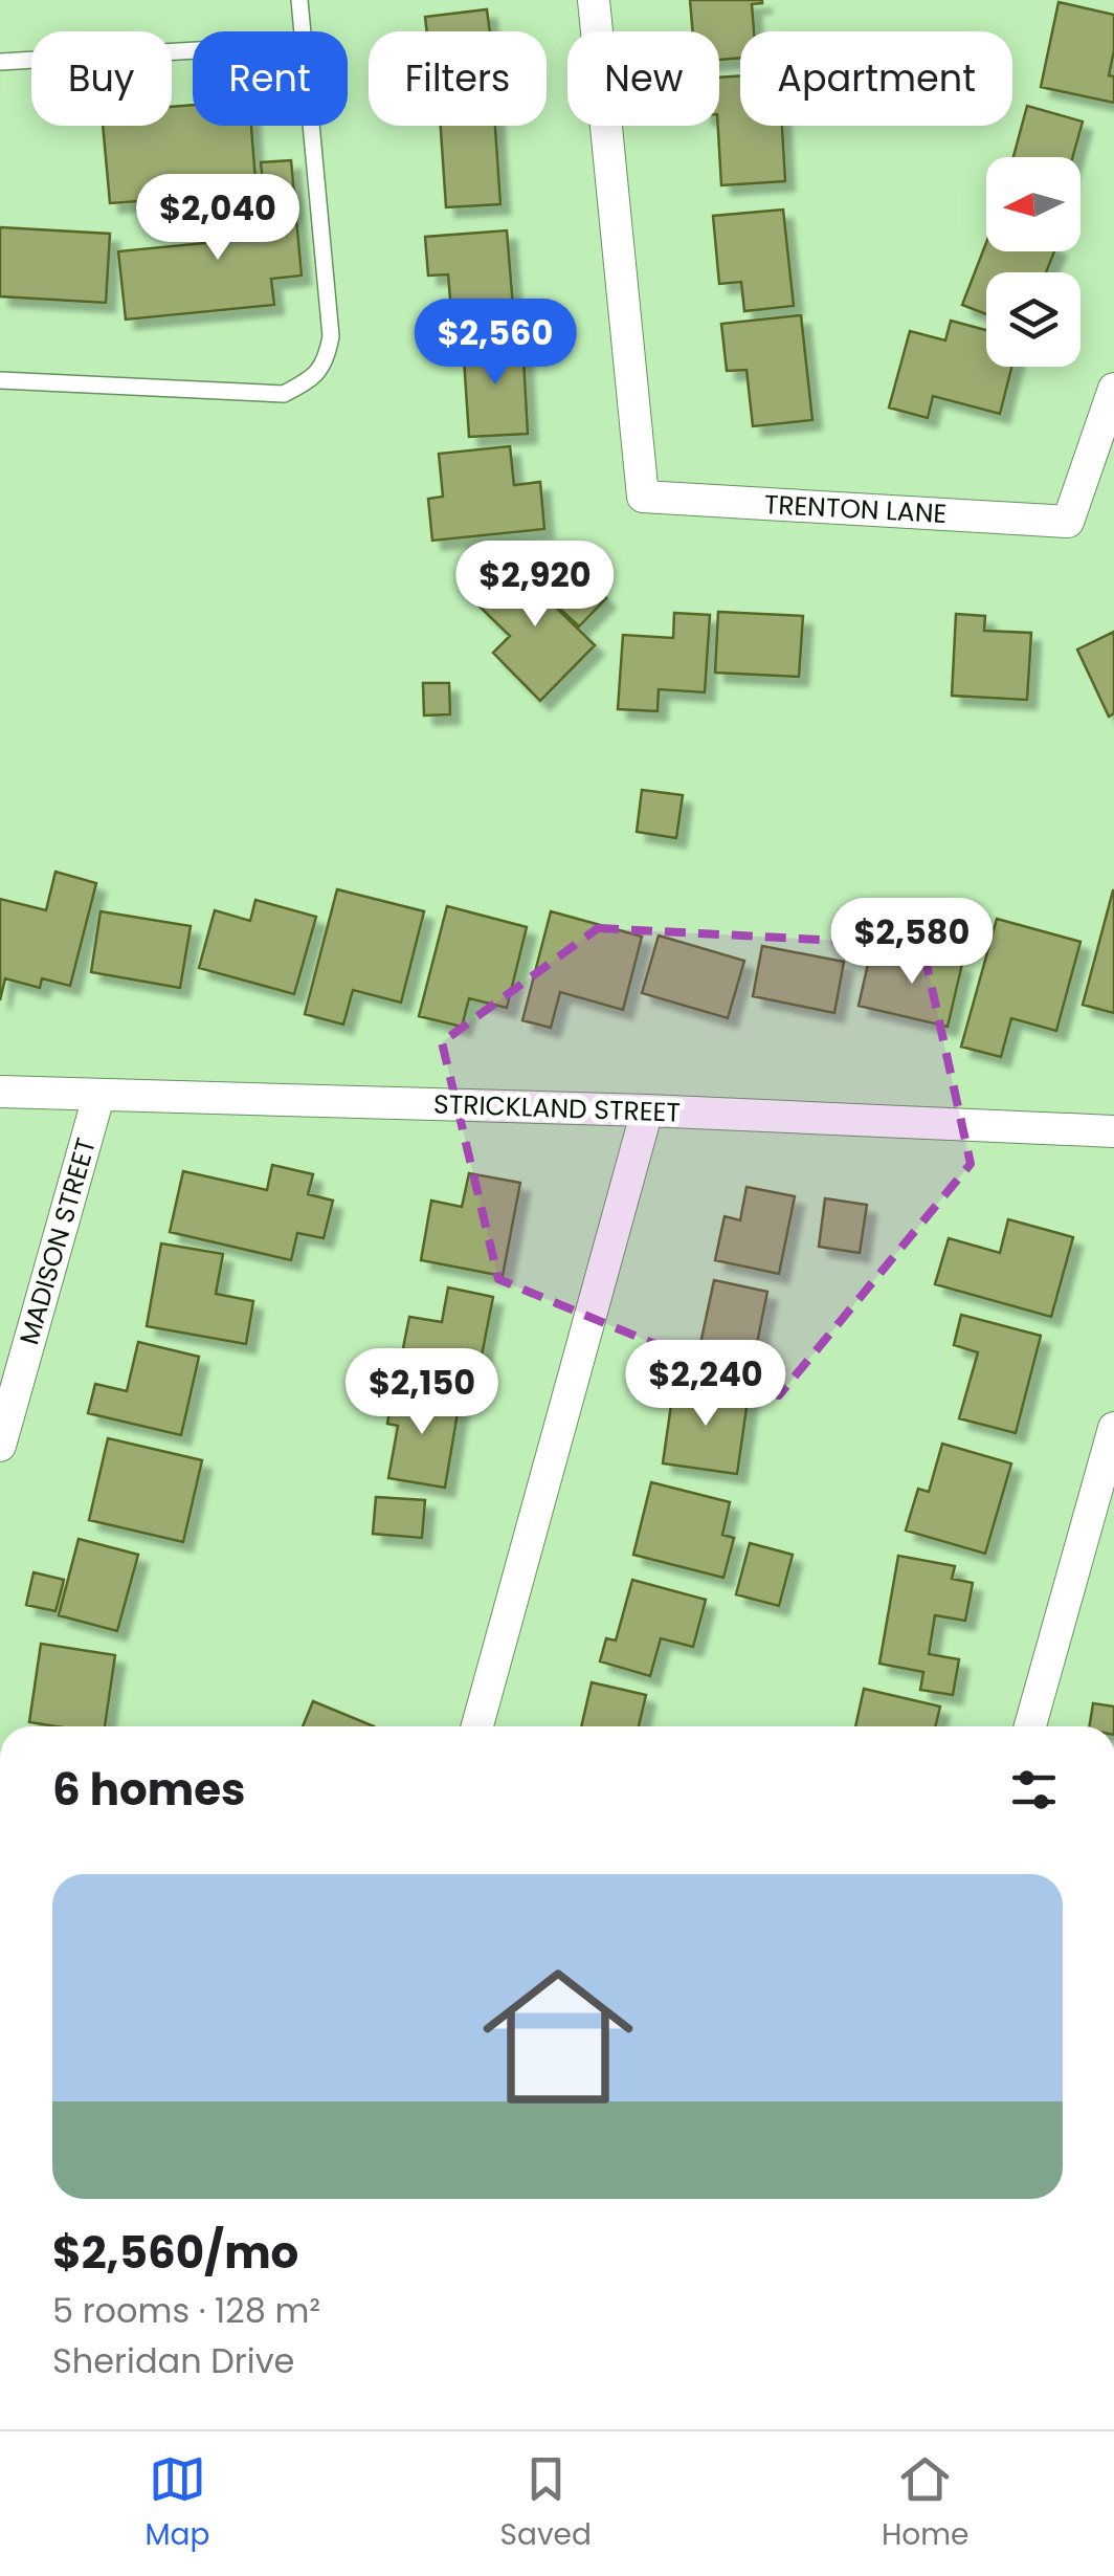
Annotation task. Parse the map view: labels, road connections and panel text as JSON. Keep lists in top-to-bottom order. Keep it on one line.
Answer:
{"streets":{"street":["TRENTON LANE","STRICKLAND STREET","MADISON STREET"]},"crossings":[["STRICKLAND STREET","MADISON STREET"]],"north":"left","page":{"chip":["Buy","Rent","Filters","New","Apartment"],"price":["$2,040","$2,560","$2,920","$2,580","$2,240","$2,150"],"heading":"6 homes","list":[{"name":"$2,560/mo","note":"5 rooms · 128 m² · Sheridan Drive"}],"tabs":["Map","Saved","Home"]}}
